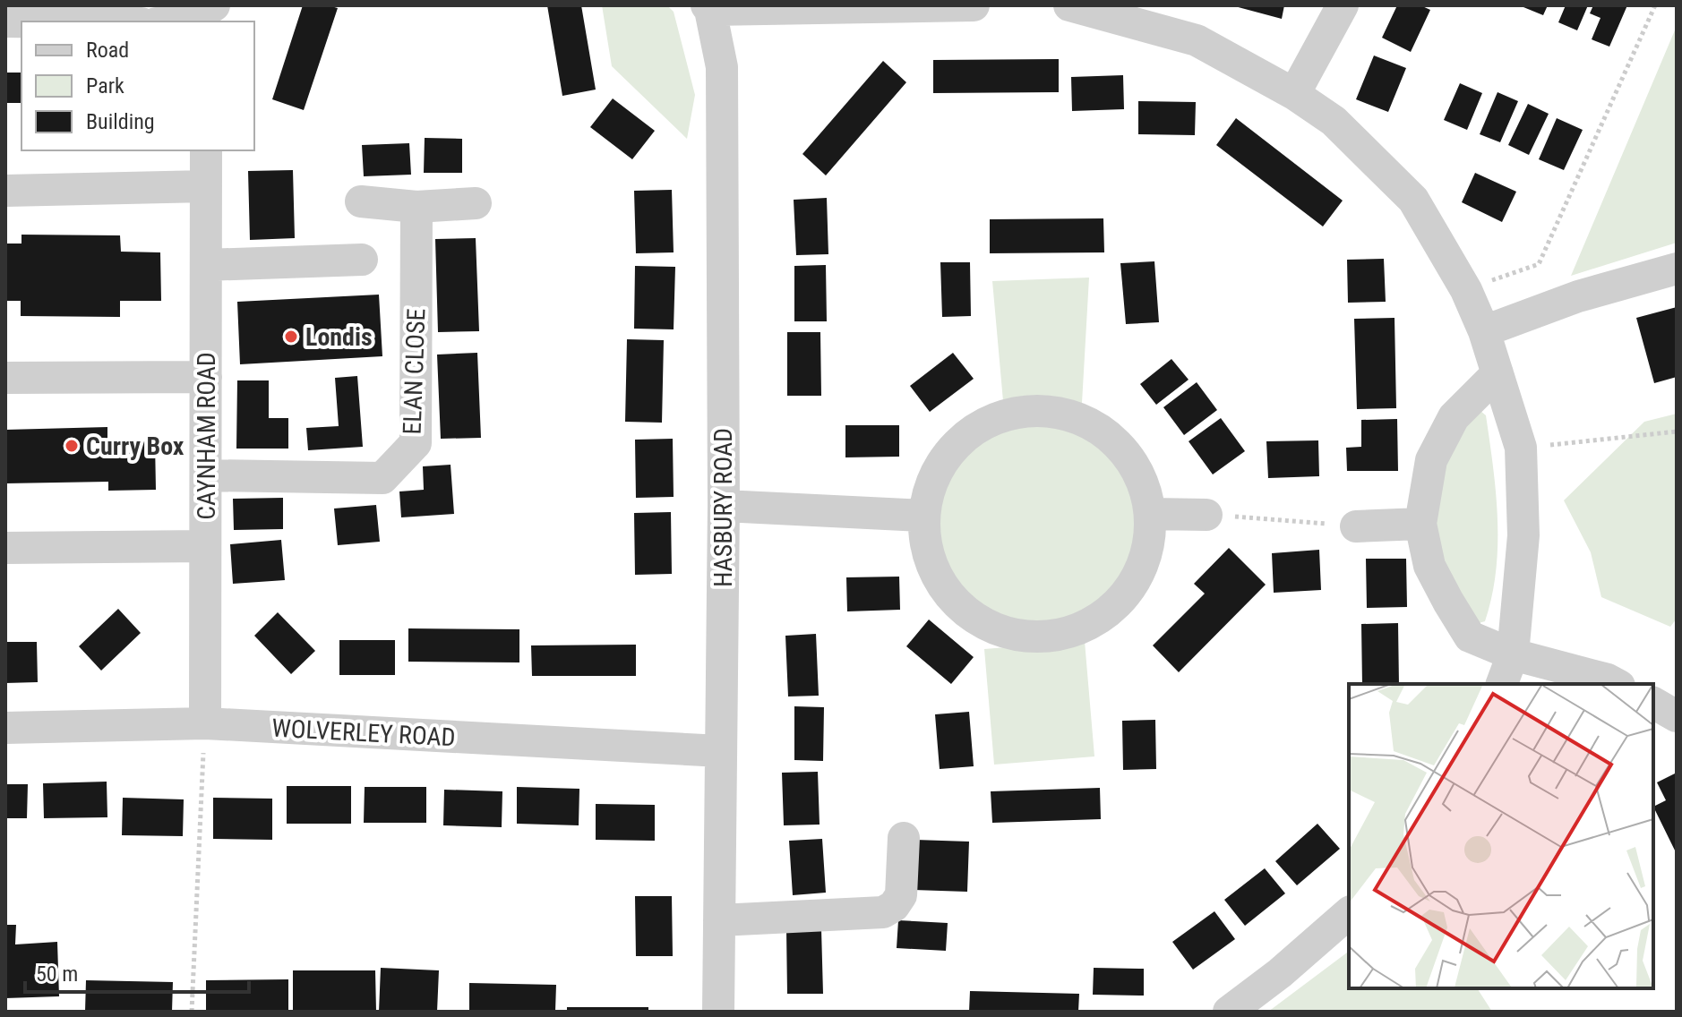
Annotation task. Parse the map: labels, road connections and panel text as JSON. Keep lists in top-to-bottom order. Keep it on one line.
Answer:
{"streets":{"street":["ELAN CLOSE","CAYNHAM ROAD","HASBURY ROAD","WOLVERLEY ROAD"]},"crossings":[["ELAN CLOSE","CAYNHAM ROAD"],["CAYNHAM ROAD","WOLVERLEY ROAD"],["HASBURY ROAD","WOLVERLEY ROAD"]],"places":["Londis","Curry Box"],"legend":["Road","Park","Building"],"scale_bar":"50 m"}
